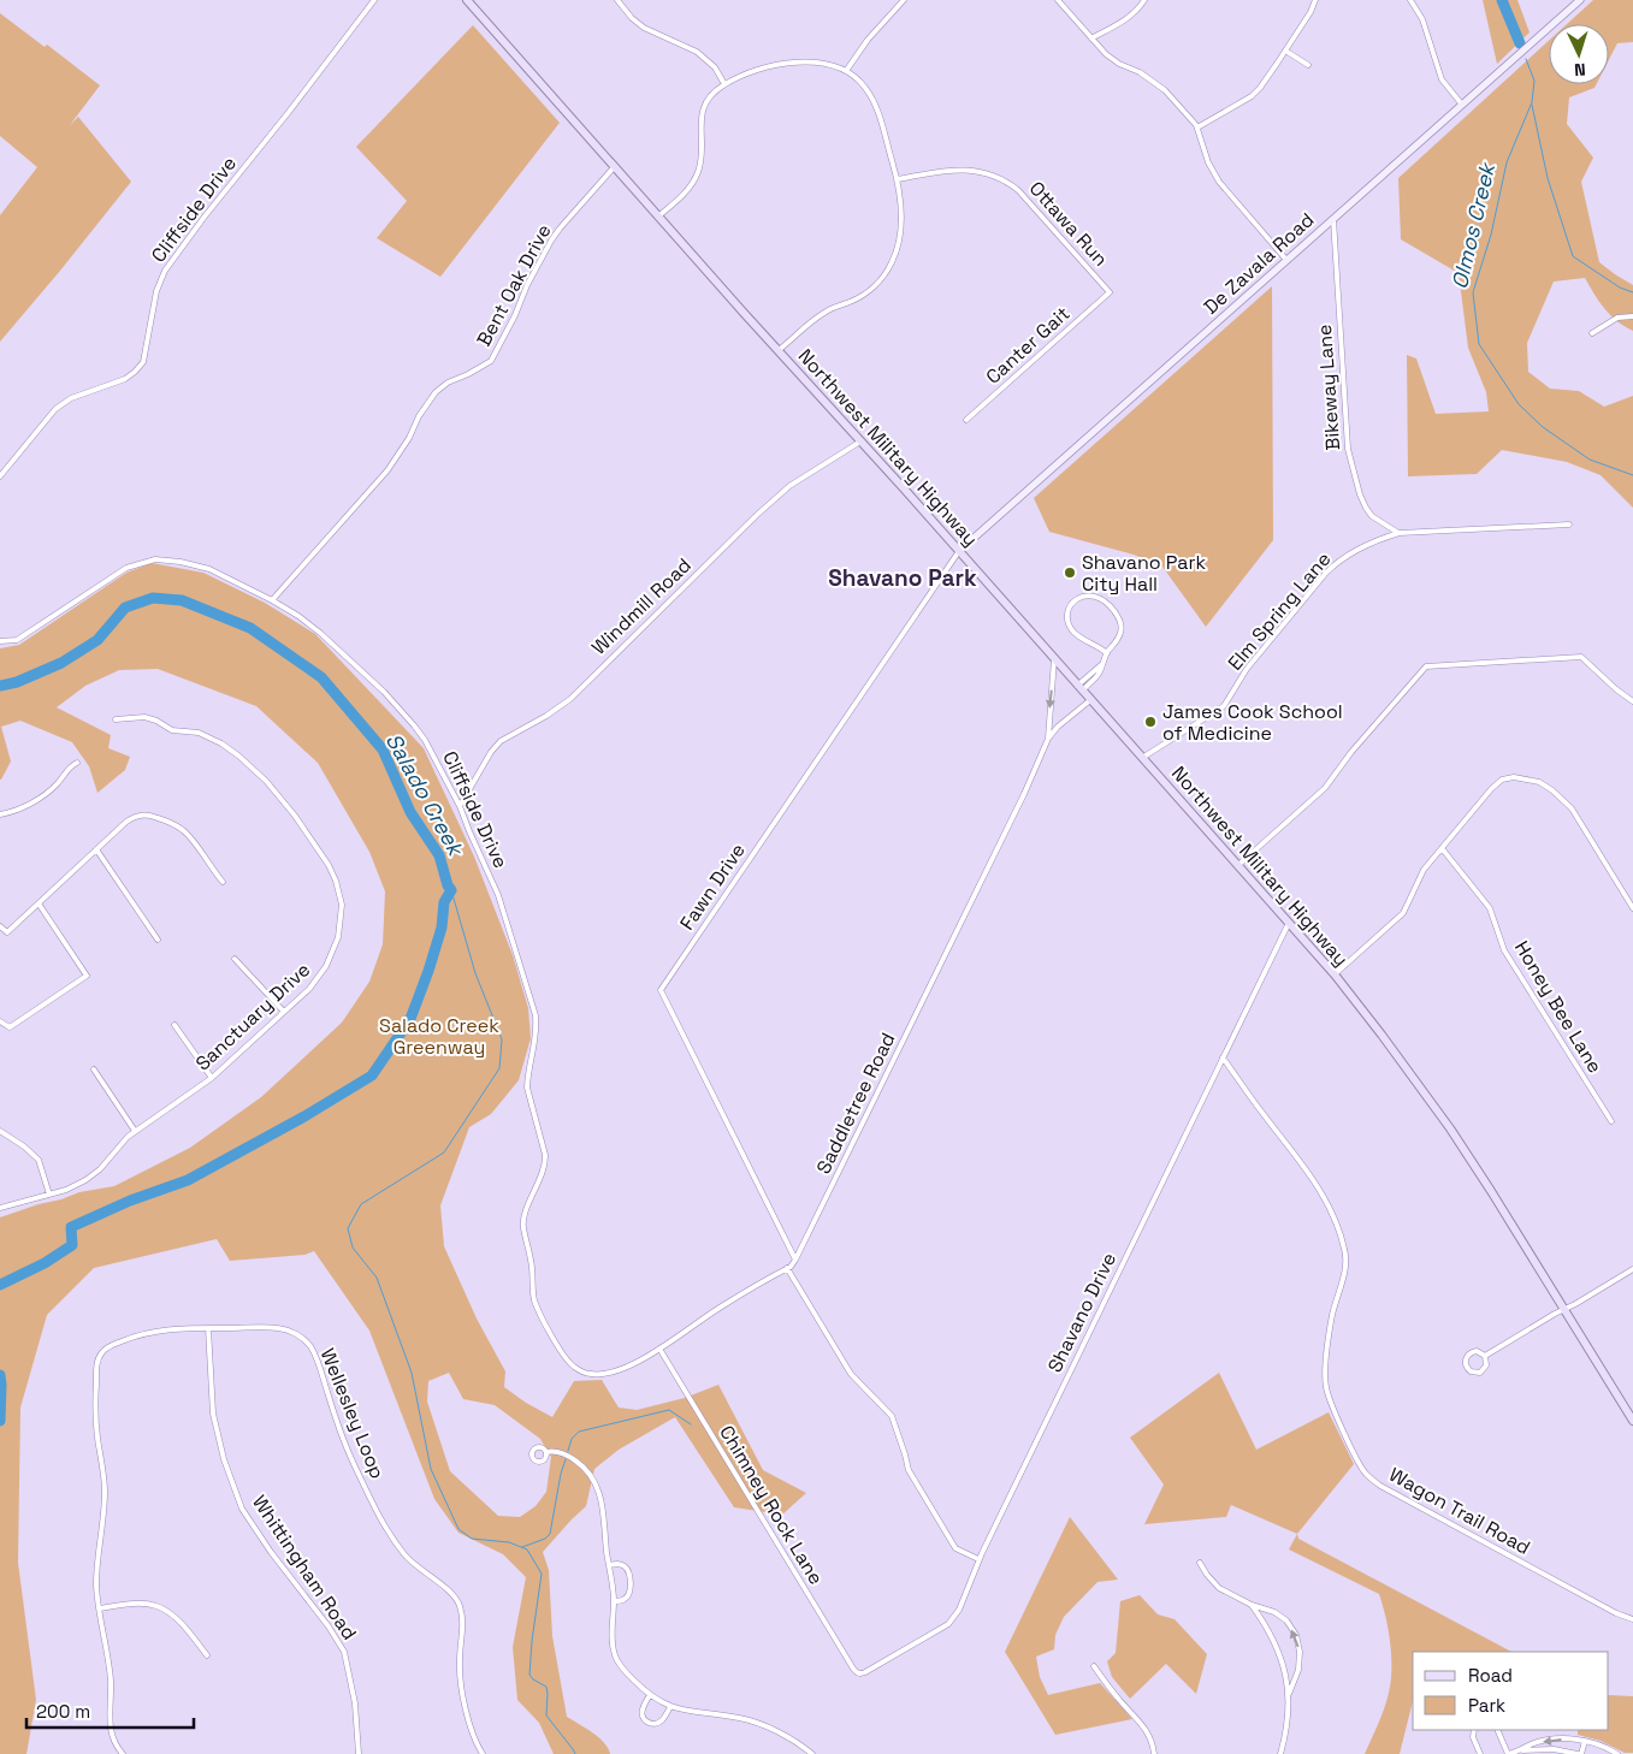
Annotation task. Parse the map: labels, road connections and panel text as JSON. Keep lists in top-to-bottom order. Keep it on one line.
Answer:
{"streets":{"main road":["De Zavala Road","Northwest Military Highway"],"street":["Cliffside Drive","Ottawa Run","Bent Oak Drive","Canter Gait","Bikeway Lane","Windmill Road","Elm Spring Lane","Fawn Drive","Honey Bee Lane","Sanctuary Drive","Saddletree Road","Shavano Drive","Wellesley Loop","Chimney Rock Lane","Wagon Trail Road","Whittingham Road"]},"crossings":[["Cliffside Drive","Bent Oak Drive"],["Cliffside Drive","Windmill Road"],["Cliffside Drive","Saddletree Road"],["Ottawa Run","Canter Gait"],["De Zavala Road","Bikeway Lane"],["De Zavala Road","Northwest Military Highway"],["De Zavala Road","Fawn Drive"],["Bent Oak Drive","Northwest Military Highway"],["Bikeway Lane","Elm Spring Lane"],["Northwest Military Highway","Windmill Road"],["Northwest Military Highway","Elm Spring Lane"],["Northwest Military Highway","Fawn Drive"],["Northwest Military Highway","Saddletree Road"],["Northwest Military Highway","Shavano Drive"],["Fawn Drive","Saddletree Road"],["Saddletree Road","Chimney Rock Lane"],["Shavano Drive","Chimney Rock Lane"],["Shavano Drive","Wagon Trail Road"],["Wellesley Loop","Whittingham Road"]],"districts":["Shavano Park"],"water":["Olmos Creek","Salado Creek"],"parks":["Salado Creek Greenway"],"places":["Shavano Park City Hall","James Cook School of Medicine"],"legend":["Road","Park"],"scale_bar":"200 m","north":"bottom"}
